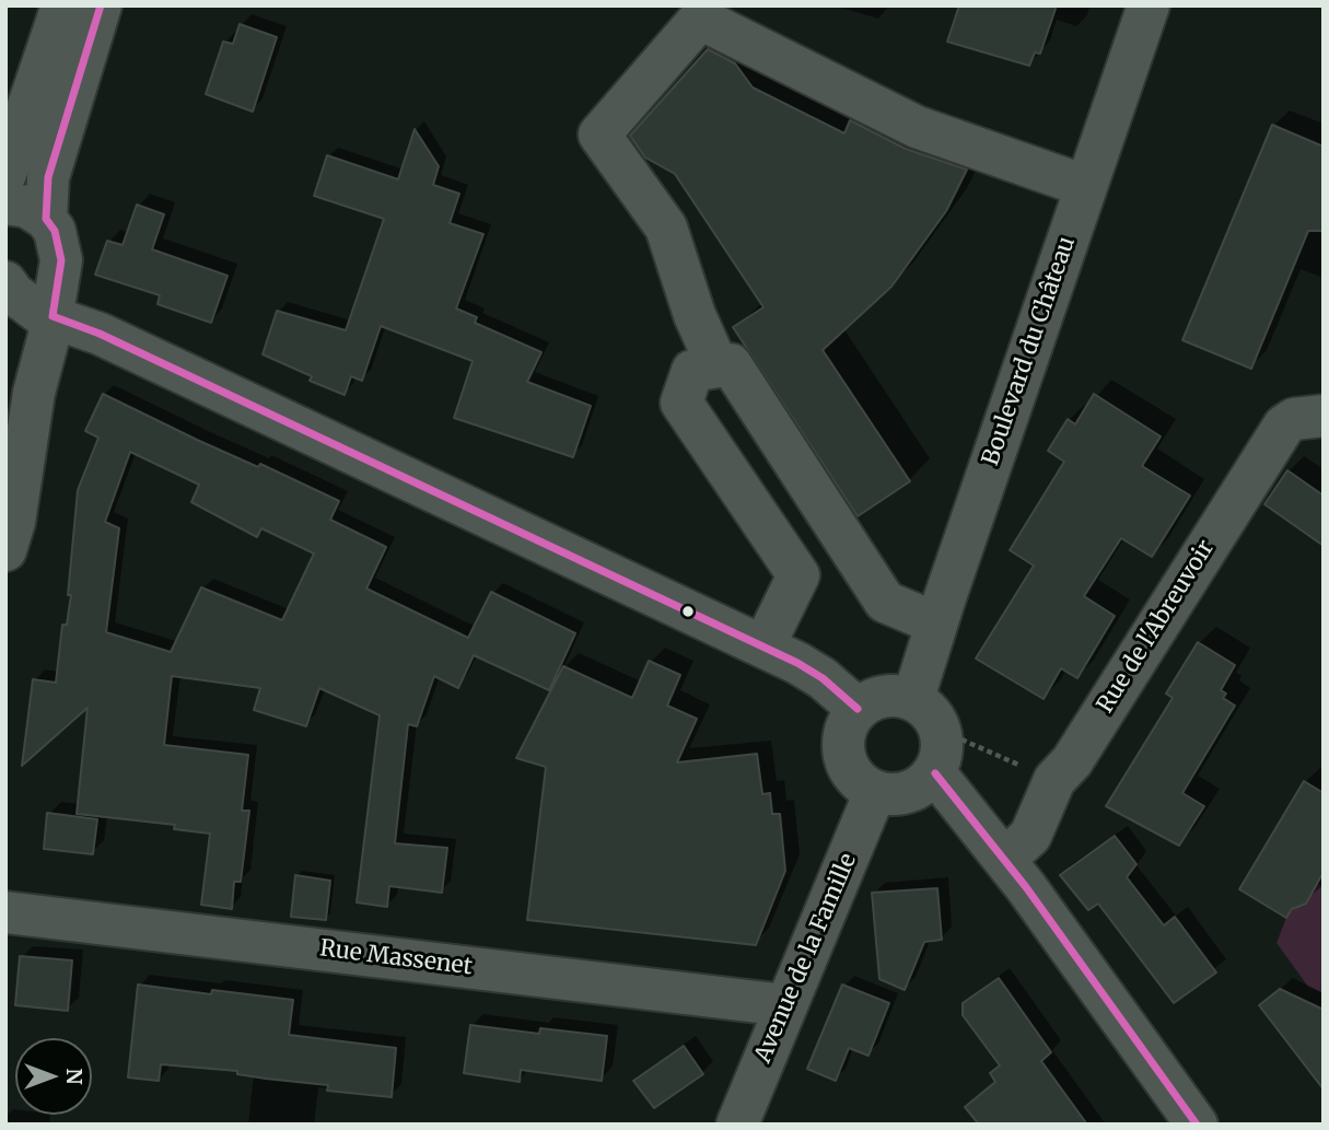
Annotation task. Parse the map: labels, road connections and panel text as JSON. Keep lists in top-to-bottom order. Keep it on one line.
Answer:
{"streets":{"street":["Boulevard du Château","Rue de l'Abreuvoir","Rue Massenet","Avenue de la Famille"]},"crossings":[["Boulevard du Château","Avenue de la Famille"],["Rue Massenet","Avenue de la Famille"]],"north":"right"}
